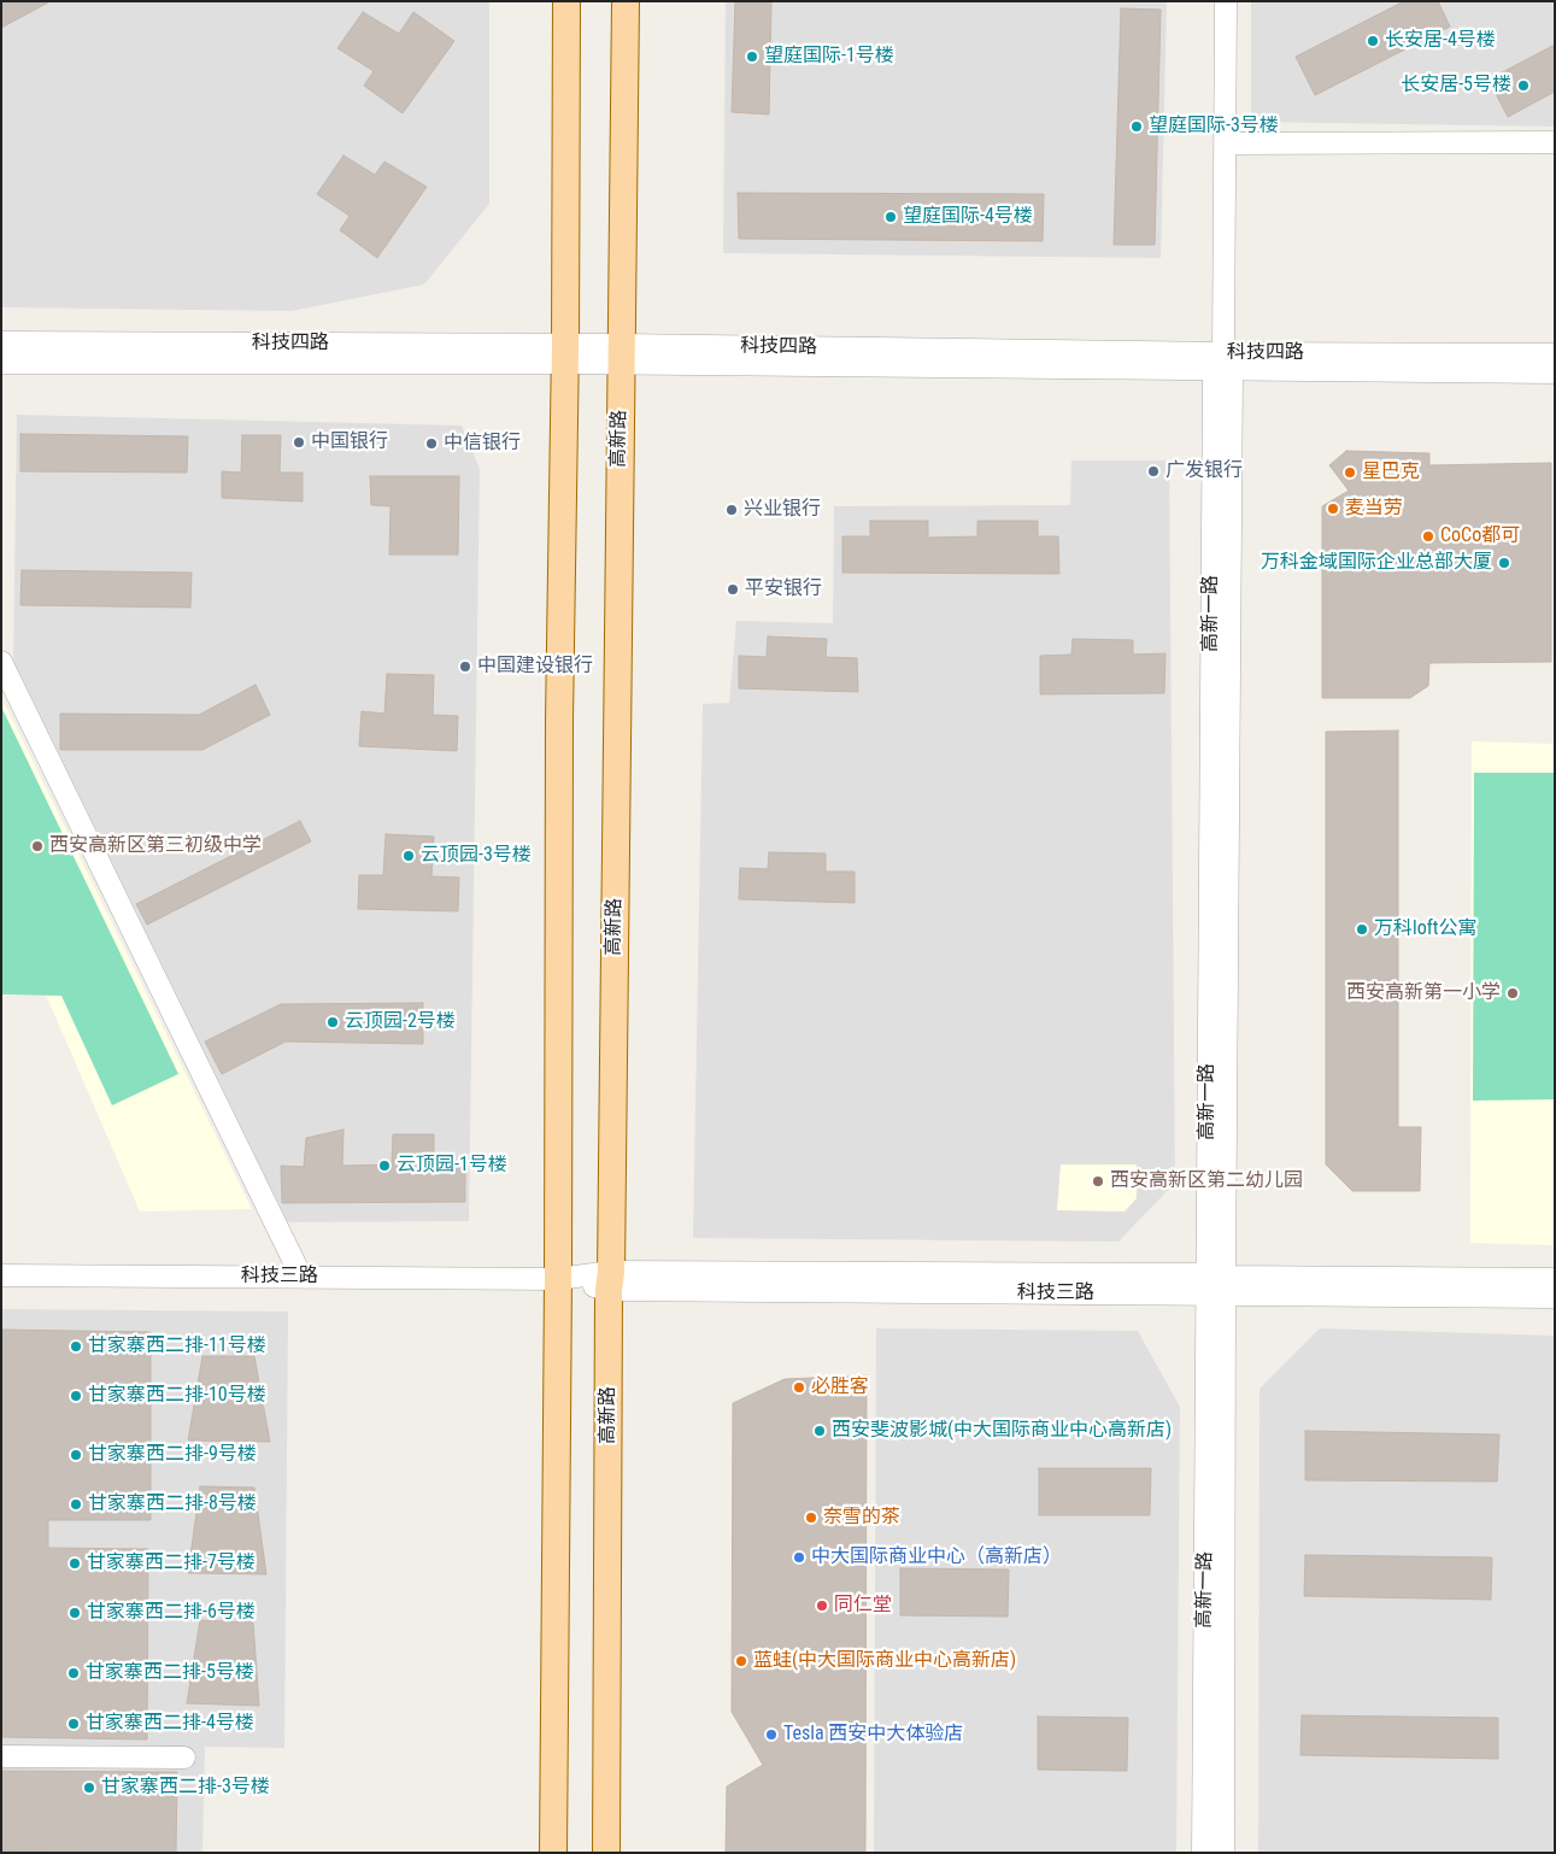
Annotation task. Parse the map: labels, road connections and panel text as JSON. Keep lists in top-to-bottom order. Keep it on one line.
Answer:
{"streets":{"main road":["高新路"],"street":["科技四路","高新一路","科技三路"]},"crossings":[["科技四路","高新路"],["科技四路","高新一路"],["高新路","科技三路"],["高新一路","科技三路"]],"places":["长安居-4号楼","望庭国际-1号楼","长安居-5号楼","望庭国际-3号楼","望庭国际-4号楼","中国银行","中信银行","广发银行","星巴克","麦当劳","兴业银行","CoCo都可","万科金域国际企业总部大厦","平安银行","中国建设银行","西安高新区第三初级中学","云顶园-3号楼","万科loft公寓","西安高新第一小学","云顶园-2号楼","云顶园-1号楼","西安高新区第二幼儿园","甘家寨西二排-11号楼","必胜客","甘家寨西二排-10号楼","西安斐波影城(中大国际商业中心高新店)","甘家寨西二排-9号楼","甘家寨西二排-8号楼","奈雪的茶","中大国际商业中心（高新店）","甘家寨西二排-7号楼","同仁堂","甘家寨西二排-6号楼","蓝蛙(中大国际商业中心高新店)","甘家寨西二排-5号楼","甘家寨西二排-4号楼","Tesla 西安中大体验店","甘家寨西二排-3号楼"]}
